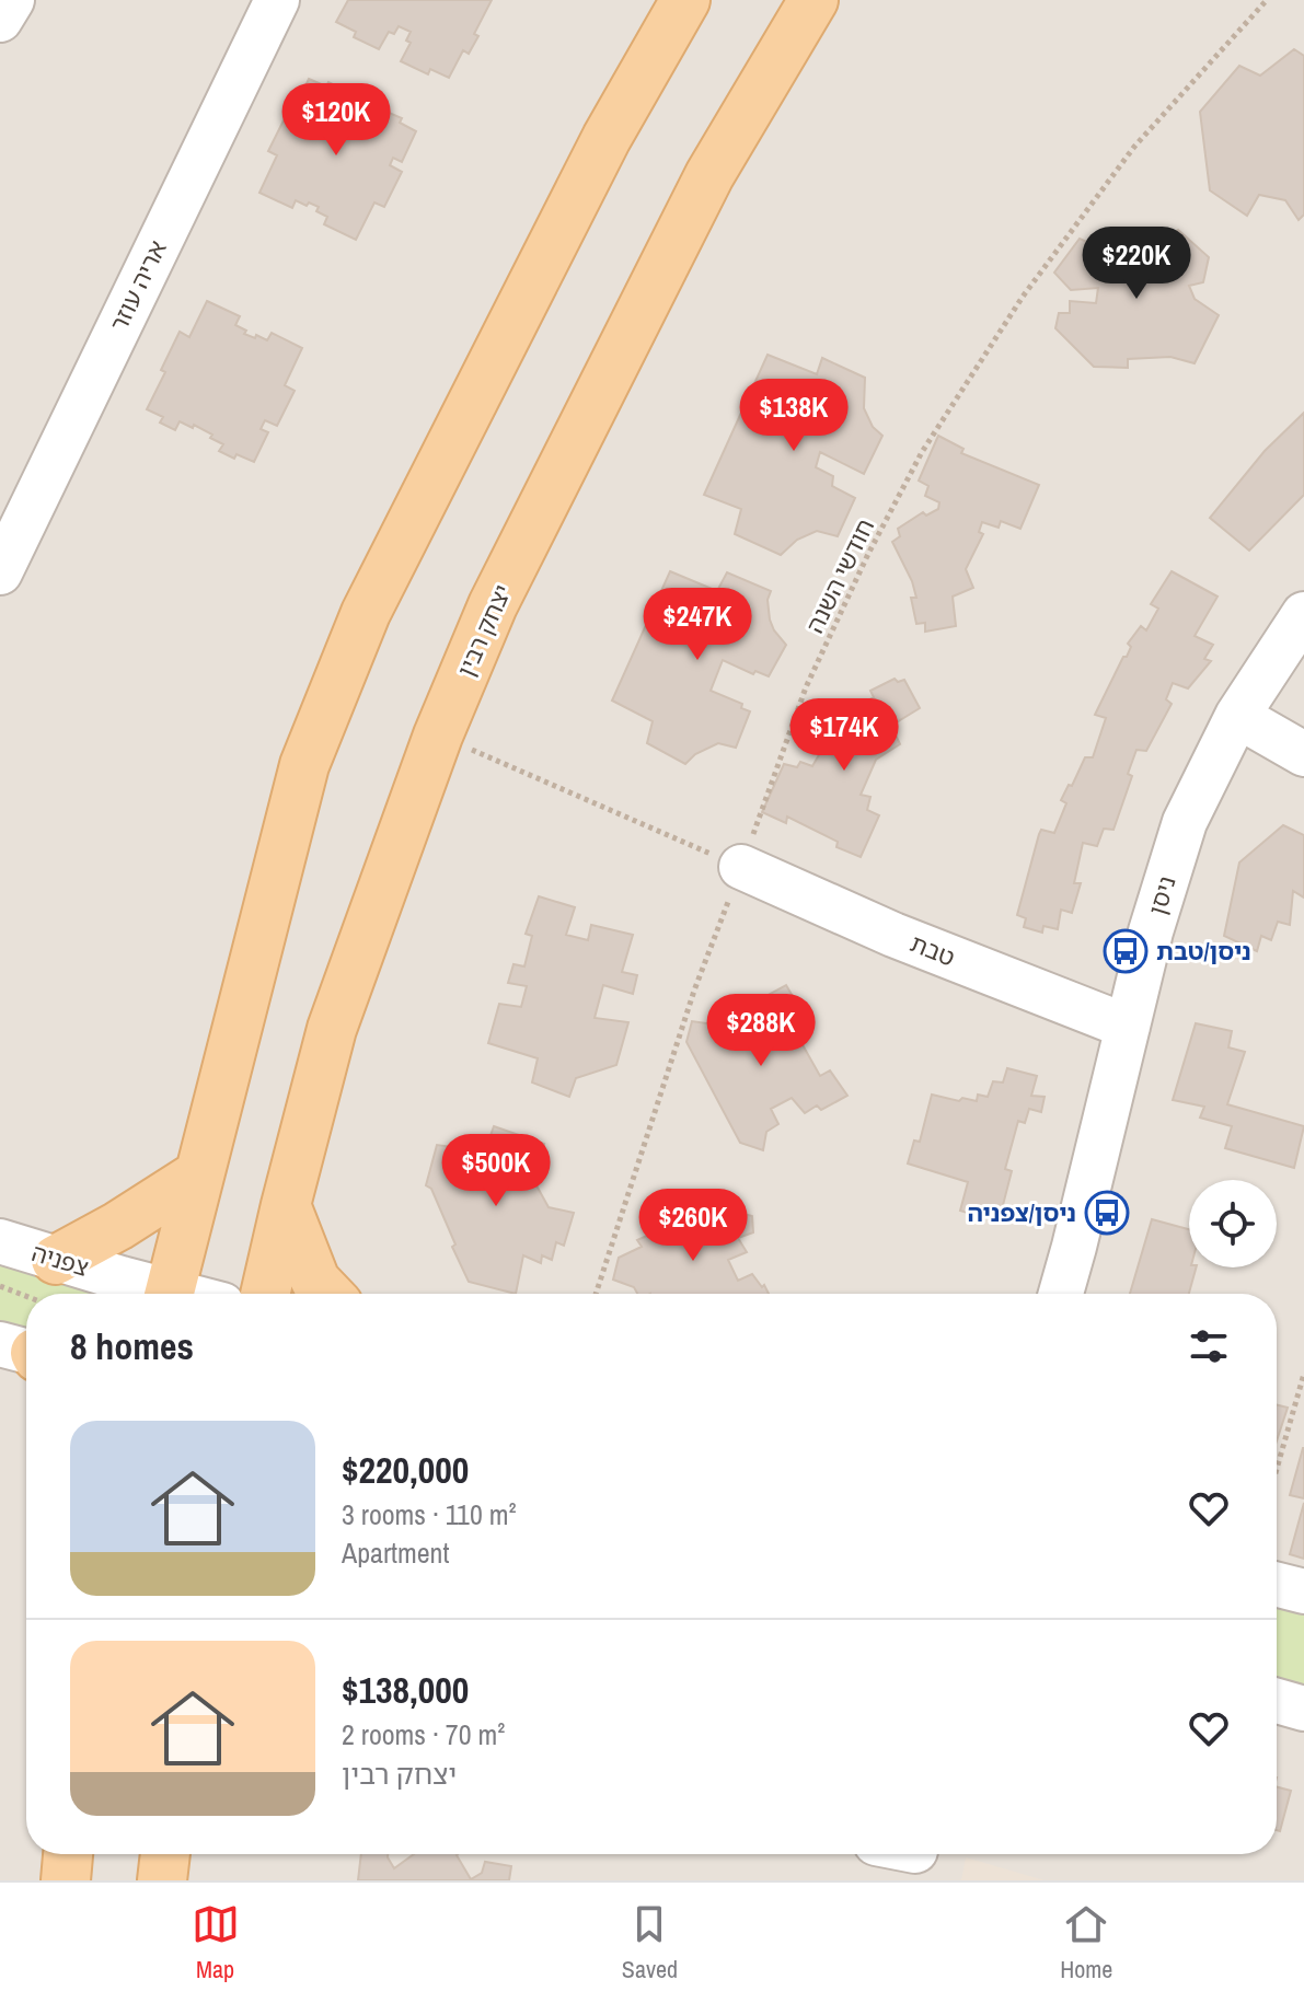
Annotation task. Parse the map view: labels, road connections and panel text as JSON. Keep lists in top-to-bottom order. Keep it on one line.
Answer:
{"streets":{"main road":["יצחק רבין"],"street":["אריה עוזר","ניסן","טבת","צפניה"],"path":["חודשי השנה"]},"crossings":[["חודשי השנה","טבת"],["ניסן","טבת"]],"places":{"bus stop":["ניסן/טבת","ניסן/צפניה"]},"page":{"price":["$120K","$220K","$138K","$247K","$174K","$288K","$500K","$260K"],"heading":"8 homes","list":[{"name":"$220,000","note":"3 rooms · 110 m² · Apartment"},{"name":"$138,000","note":"2 rooms · 70 m² · יצחק רבין"}],"tabs":["Map","Saved","Home"]}}
